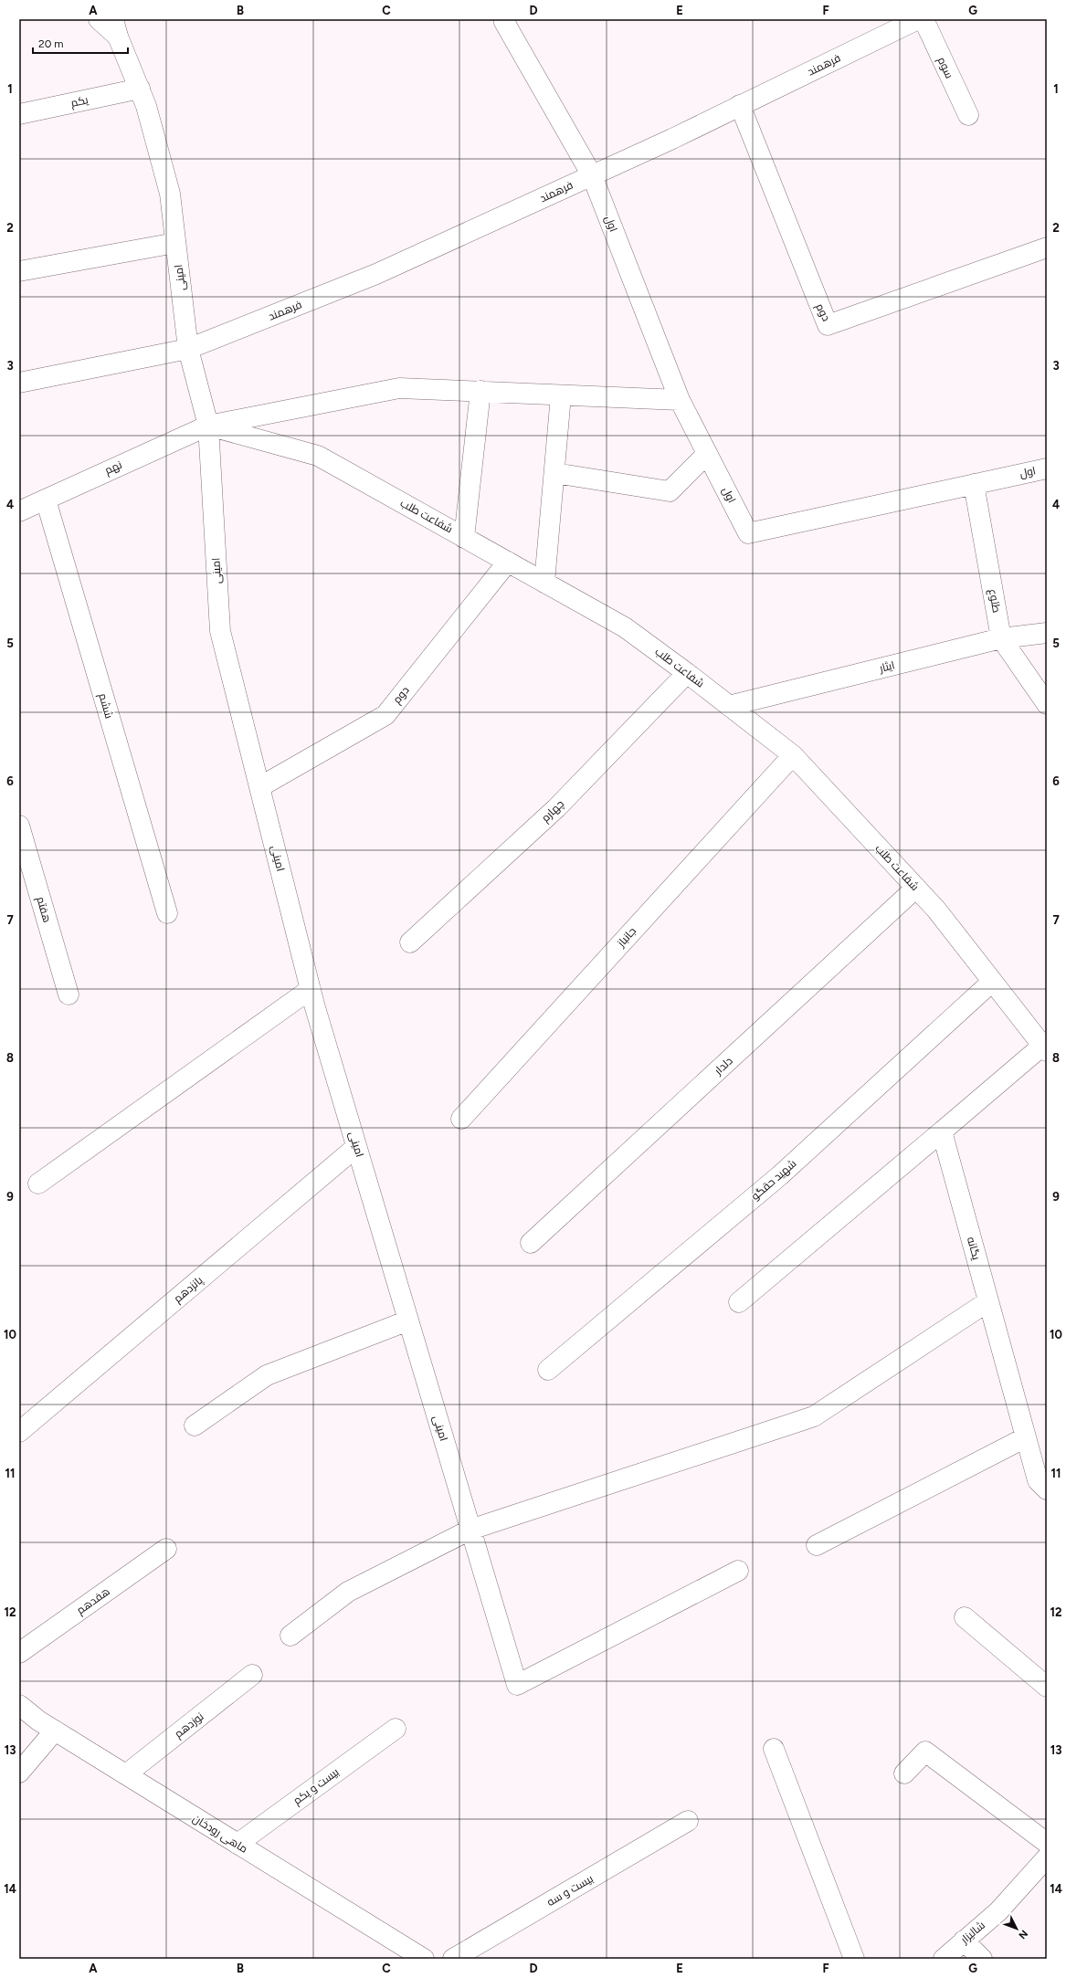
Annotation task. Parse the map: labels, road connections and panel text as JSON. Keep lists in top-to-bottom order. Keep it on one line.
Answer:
{"streets":{"street":["فرهمند","سوم","یکم","اول","امینی","دوم","نهم","شفاعت طلب","طلوع","ایثار","ششم","چهارم","هفتم","جانباز","دلدار","شهید حقگو","یگانه","پانزدهم","هفدهم","نوزدهم","بیست و یکم","ماهی رودخان","بیست و سه","شالیزار"]},"crossings":[["فرهمند","اول"],["فرهمند","امینی"],["فرهمند","دوم"],["یکم","امینی"],["اول","نهم"],["اول","طلوع"],["امینی","دوم"],["امینی","نهم"],["امینی","شفاعت طلب"],["امینی","پانزدهم"],["دوم","شفاعت طلب"],["نهم","شفاعت طلب"],["نهم","ششم"],["شفاعت طلب","ایثار"],["شفاعت طلب","چهارم"],["شفاعت طلب","جانباز"],["شفاعت طلب","دلدار"],["شفاعت طلب","شهید حقگو"],["طلوع","ایثار"],["نوزدهم","ماهی رودخان"],["بیست و یکم","ماهی رودخان"]],"scale_bar":"20 m","north":"bottom right","grid":{"columns":["A","B","C","D","E","F","G"],"rows":["1","2","3","4","5","6","7","8","9","10","11","12","13","14"]}}
